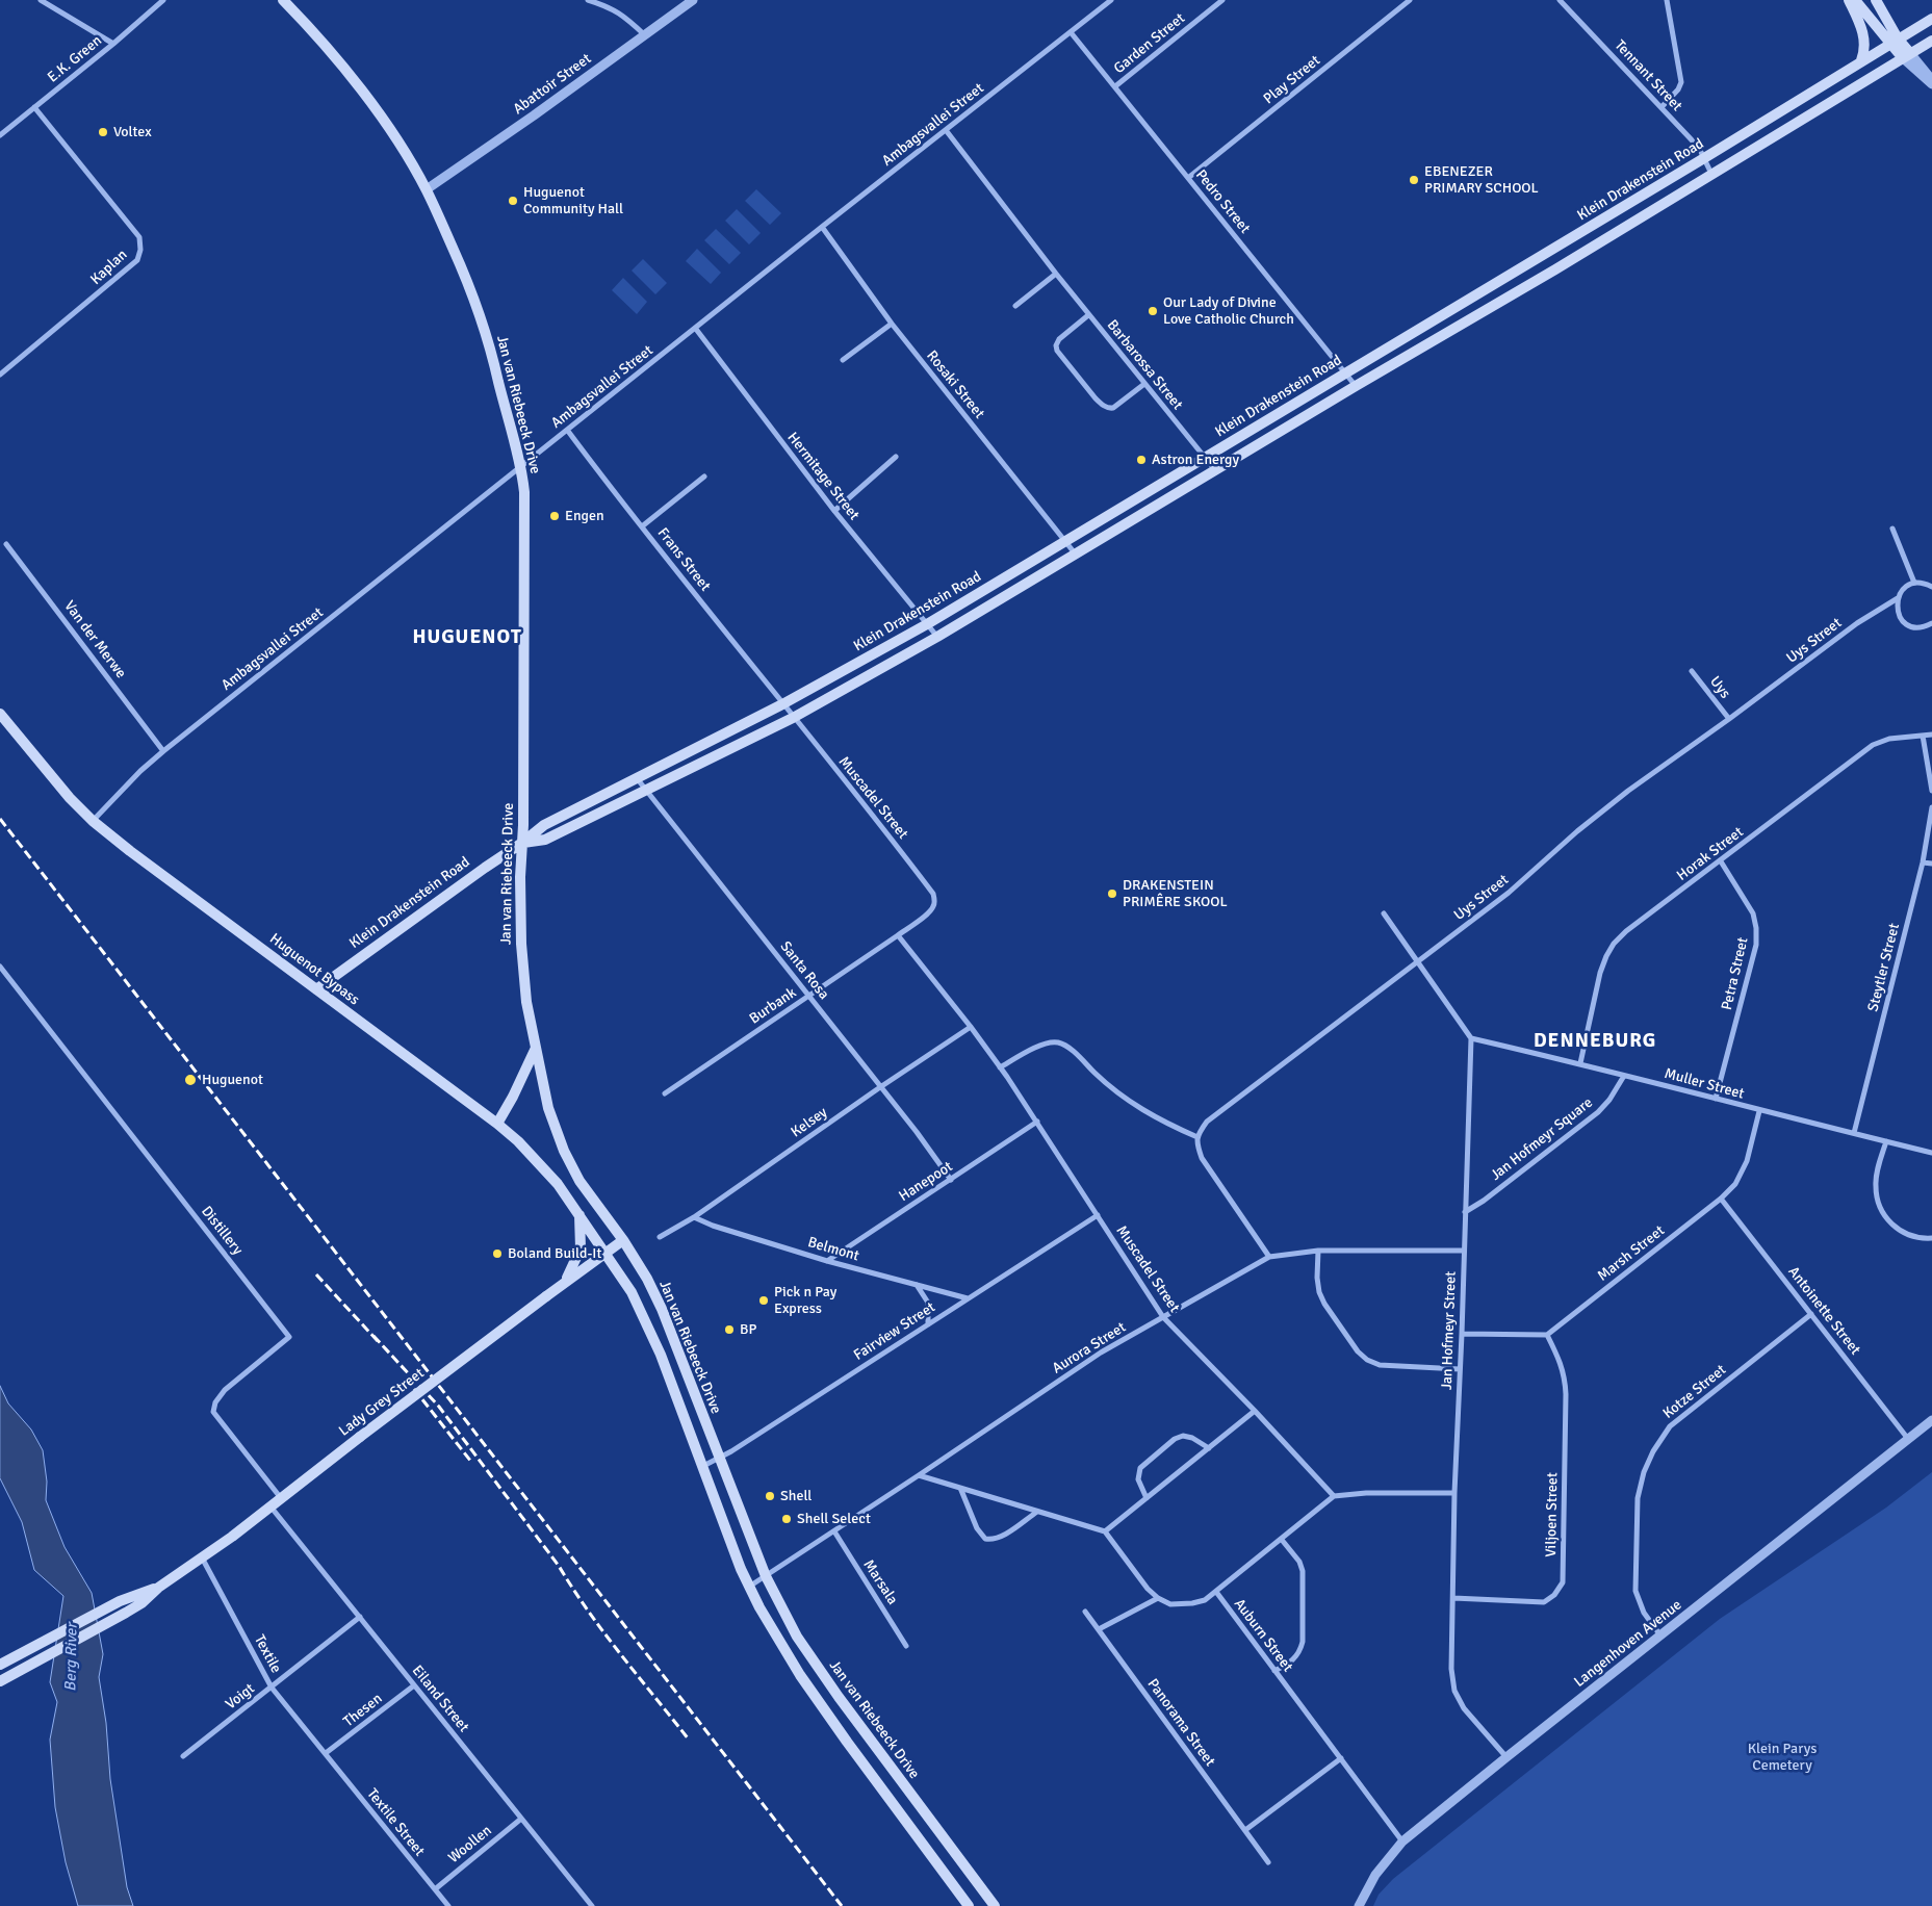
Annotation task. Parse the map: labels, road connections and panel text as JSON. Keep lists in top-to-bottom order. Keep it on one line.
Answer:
{"streets":{"main road":["Klein Drakenstein Road","Jan van Riebeeck Drive","Huguenot Bypass","Lady Grey Street"],"street":["Garden Street","E.K. Green","Tennant Street","Play Street","Abattoir Street","Ambagsvallei Street","Pedro Street","Kaplan","Barbarossa Street","Rosaki Street","Hermitage Street","Frans Street","Van der Merwe","Uys Street","Uys","Muscadel Street","Horak Street","Steytler Street","Santa Rosa","Petra Street","Burbank","Muller Street","Kelsey","Jan Hofmeyr Square","Hanepoot","Distillery","Belmont","Marsh Street","Antoinette Street","Jan Hofmeyr Street","Fairview Street","Aurora Street","Kotze Street","Viljoen Street","Marsala","Auburn Street","Langenhoven Avenue","Textile","Voigt","Eiland Street","Thesen","Panorama Street","Textile Street","Woollen"]},"crossings":[["Garden Street","Pedro Street"],["E.K. Green","Kaplan"],["Tennant Street","Klein Drakenstein Road"],["Play Street","Pedro Street"],["Abattoir Street","Jan van Riebeeck Drive"],["Ambagsvallei Street","Pedro Street"],["Ambagsvallei Street","Barbarossa Street"],["Ambagsvallei Street","Rosaki Street"],["Ambagsvallei Street","Jan van Riebeeck Drive"],["Ambagsvallei Street","Hermitage Street"],["Ambagsvallei Street","Frans Street"],["Ambagsvallei Street","Van der Merwe"],["Ambagsvallei Street","Huguenot Bypass"],["Klein Drakenstein Road","Pedro Street"],["Klein Drakenstein Road","Barbarossa Street"],["Klein Drakenstein Road","Rosaki Street"],["Klein Drakenstein Road","Jan van Riebeeck Drive"],["Klein Drakenstein Road","Hermitage Street"],["Klein Drakenstein Road","Frans Street"],["Klein Drakenstein Road","Muscadel Street"],["Klein Drakenstein Road","Huguenot Bypass"],["Klein Drakenstein Road","Santa Rosa"],["Jan van Riebeeck Drive","Huguenot Bypass"],["Jan van Riebeeck Drive","Fairview Street"],["Jan van Riebeeck Drive","Aurora Street"],["Jan van Riebeeck Drive","Lady Grey Street"],["Frans Street","Muscadel Street"],["Uys Street","Uys"],["Muscadel Street","Burbank"],["Muscadel Street","Kelsey"],["Muscadel Street","Hanepoot"],["Muscadel Street","Fairview Street"],["Muscadel Street","Aurora Street"],["Horak Street","Petra Street"],["Horak Street","Muller Street"],["Steytler Street","Muller Street"],["Huguenot Bypass","Lady Grey Street"],["Santa Rosa","Burbank"],["Santa Rosa","Kelsey"],["Santa Rosa","Hanepoot"],["Petra Street","Muller Street"],["Muller Street","Jan Hofmeyr Square"],["Muller Street","Marsh Street"],["Muller Street","Jan Hofmeyr Street"],["Kelsey","Belmont"],["Jan Hofmeyr Square","Jan Hofmeyr Street"],["Hanepoot","Belmont"],["Distillery","Lady Grey Street"],["Belmont","Fairview Street"],["Marsh Street","Antoinette Street"],["Marsh Street","Viljoen Street"],["Antoinette Street","Kotze Street"],["Antoinette Street","Langenhoven Avenue"],["Jan Hofmeyr Street","Aurora Street"],["Jan Hofmeyr Street","Viljoen Street"],["Jan Hofmeyr Street","Langenhoven Avenue"],["Aurora Street","Marsala"],["Kotze Street","Langenhoven Avenue"],["Lady Grey Street","Textile"],["Lady Grey Street","Eiland Street"],["Auburn Street","Langenhoven Avenue"],["Textile","Voigt"],["Textile","Thesen"],["Textile","Textile Street"],["Voigt","Eiland Street"],["Eiland Street","Thesen"],["Eiland Street","Woollen"],["Thesen","Textile Street"],["Textile Street","Woollen"]],"districts":["HUGUENOT","DENNEBURG"],"water":["Berg River"],"parks":["Klein Parys Cemetery"],"places":["Voltex","EBENEZER PRIMARY SCHOOL","Huguenot Community Hall","Our Lady of Divine Love Catholic Church","Astron Energy","Engen","DRAKENSTEIN PRIMÊRE SKOOL","Huguenot","Boland Build-It","Pick n Pay Express","BP","Shell","Shell Select"]}
